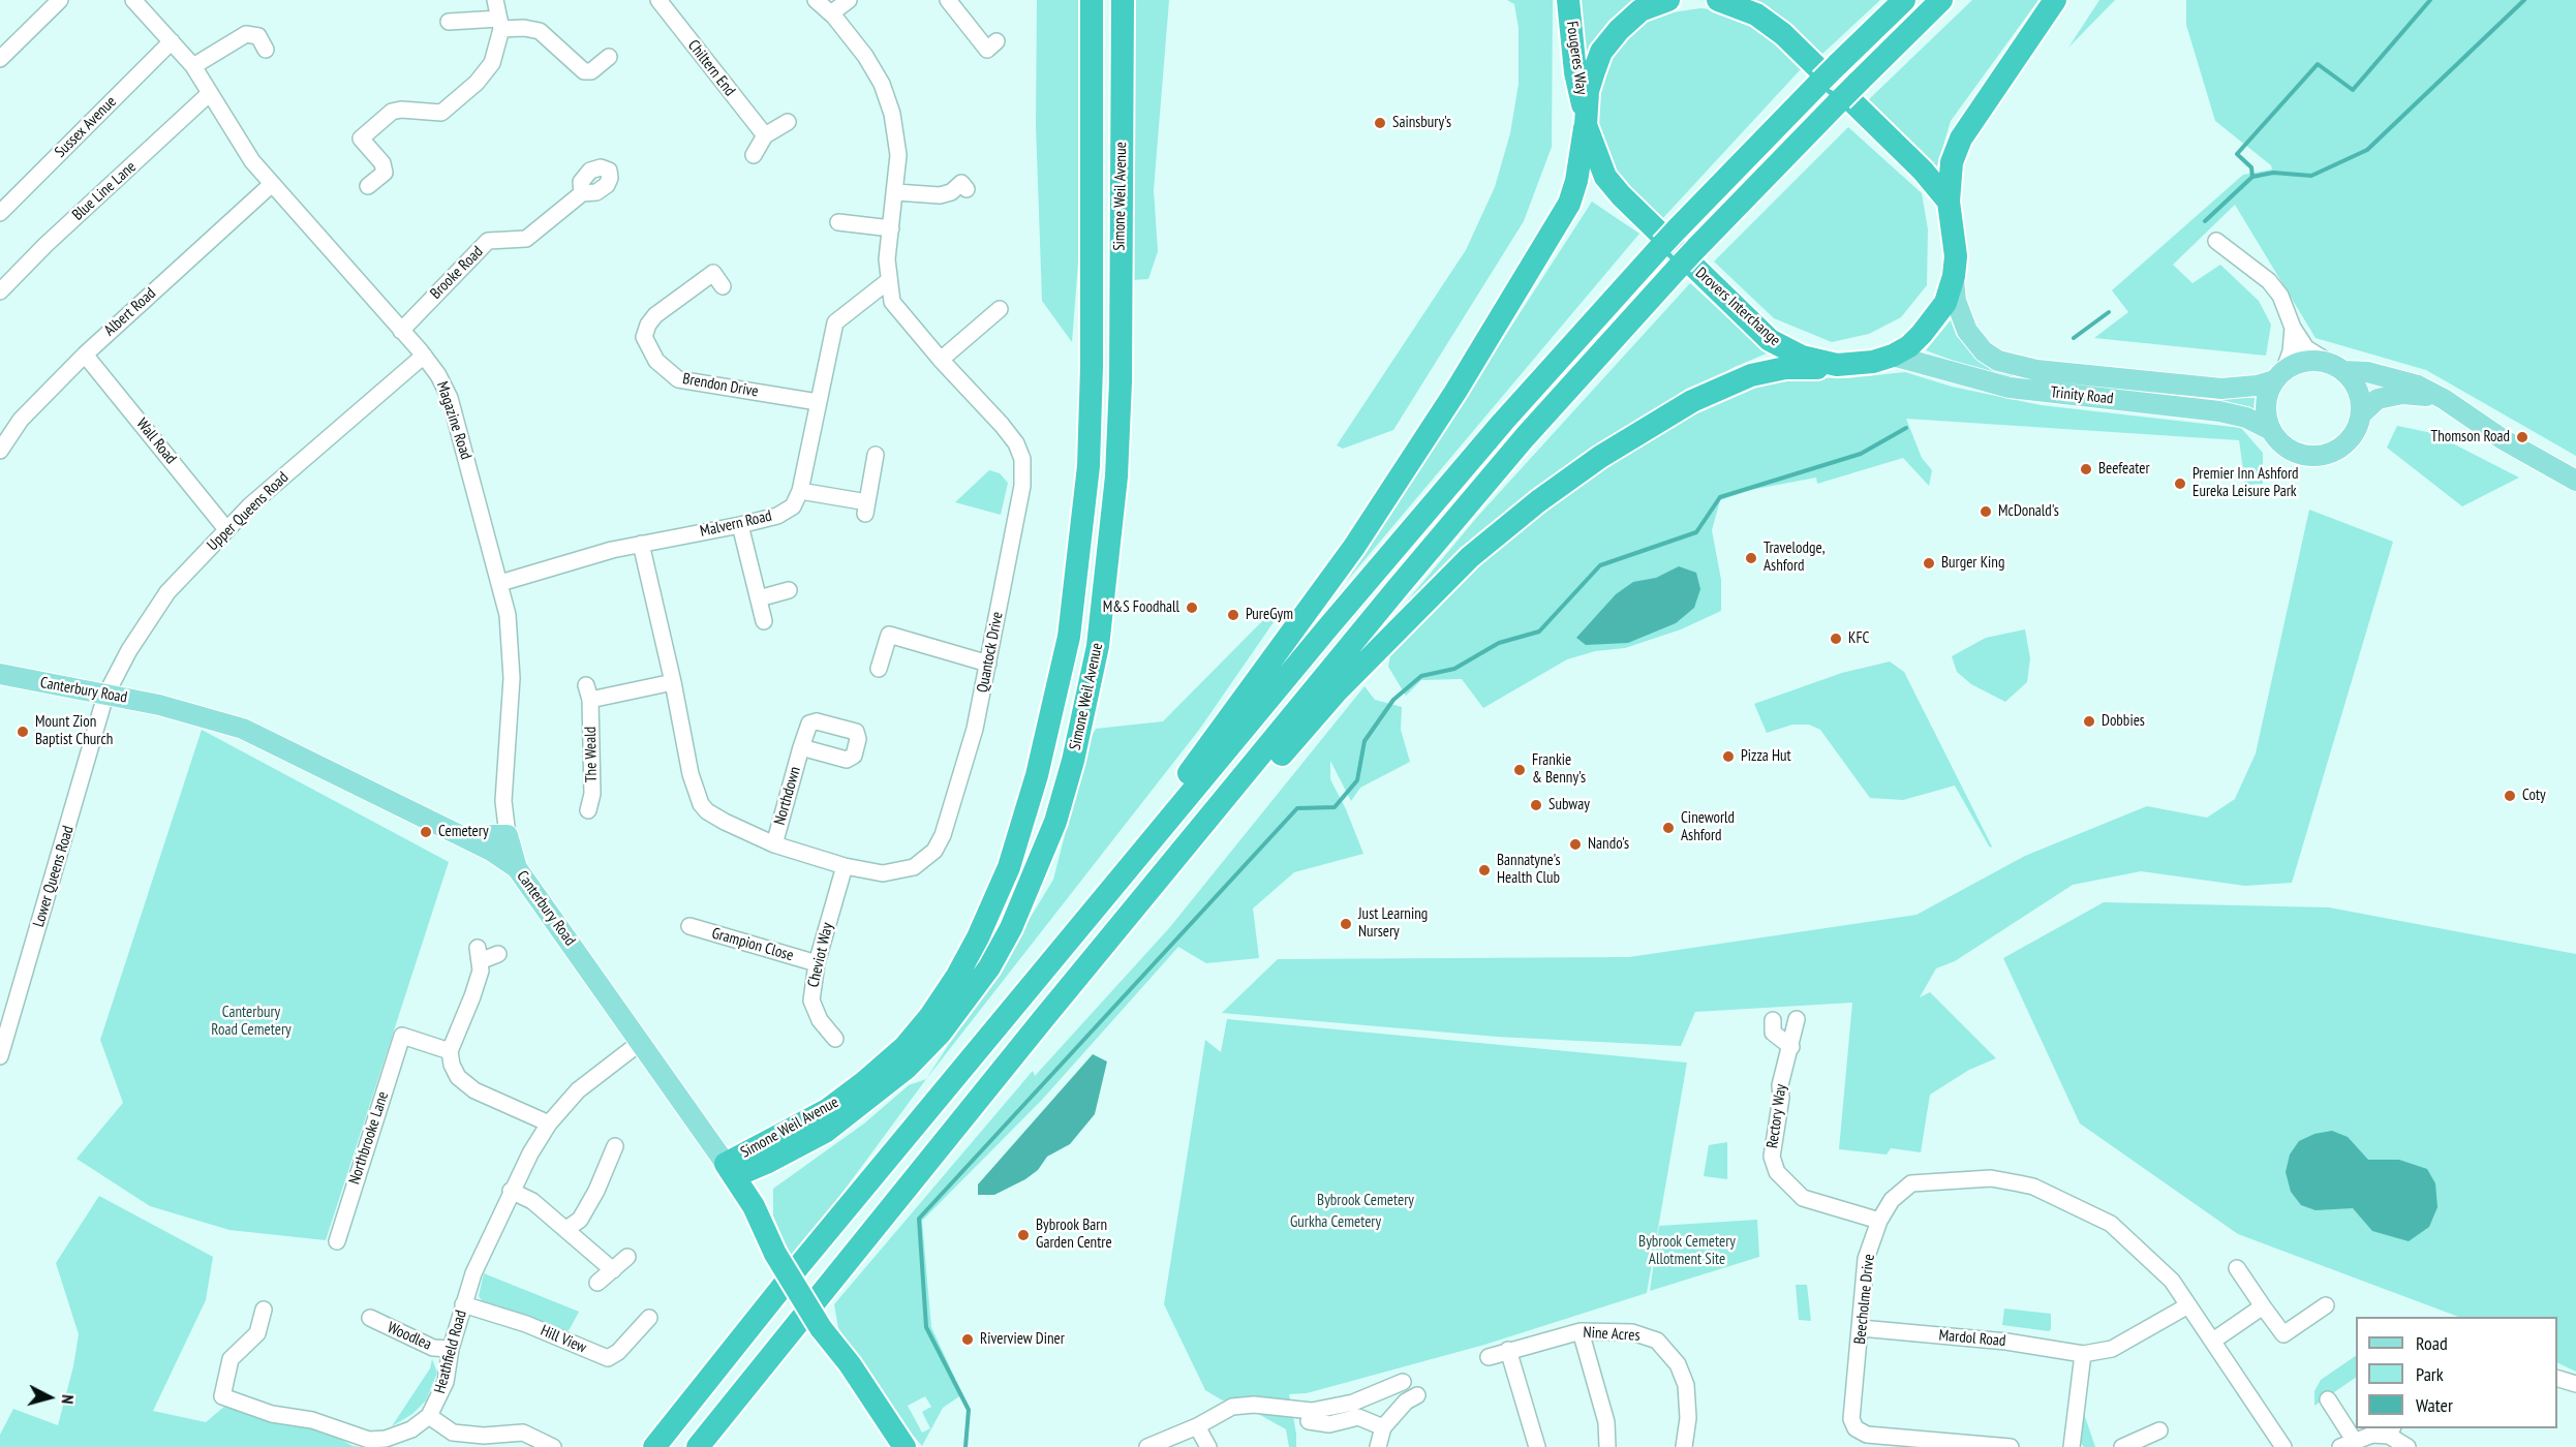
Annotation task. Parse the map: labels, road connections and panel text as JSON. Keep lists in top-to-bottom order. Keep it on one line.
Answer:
{"streets":{"highway":["Fougeres Way","Simone Weil Avenue","Drovers Interchange","Canterbury Road"],"main road":["Trinity Road","Magazine Road"],"street":["Chiltern End","Sussex Avenue","Blue Line Lane","Brooke Road","Albert Road","Brendon Drive","Wall Road","Upper Queens Road","Malvern Road","Quantock Drive","The Weald","Northdown","Lower Queens Road","Grampion Close","Cheviot Way","Rectory Way","Northbrooke Lane","Beecholme Drive","Nine Acres","Woodlea","Mardol Road","Hill View","Heathfield Road"]},"crossings":[["Fougeres Way","Drovers Interchange"],["Sussex Avenue","Magazine Road"],["Blue Line Lane","Magazine Road"],["Simone Weil Avenue","Canterbury Road"],["Brooke Road","Magazine Road"],["Drovers Interchange","Trinity Road"],["Albert Road","Magazine Road"],["Albert Road","Wall Road"],["Brendon Drive","Malvern Road"],["Magazine Road","Upper Queens Road"],["Magazine Road","Malvern Road"],["Magazine Road","Canterbury Road"],["Wall Road","Upper Queens Road"],["Upper Queens Road","Canterbury Road"],["Upper Queens Road","Lower Queens Road"],["Malvern Road","Quantock Drive"],["Quantock Drive","The Weald"],["Quantock Drive","Northdown"],["Quantock Drive","Cheviot Way"],["Canterbury Road","Lower Queens Road"],["Canterbury Road","Heathfield Road"],["Grampion Close","Cheviot Way"],["Rectory Way","Beecholme Drive"],["Beecholme Drive","Mardol Road"],["Woodlea","Heathfield Road"],["Hill View","Heathfield Road"]],"parks":["Canterbury Road Cemetery","Bybrook Cemetery","Gurkha Cemetery","Bybrook Cemetery Allotment Site"],"places":["Sainsbury's","Thomson Road","Beefeater","Premier Inn Ashford Eureka Leisure Park","McDonald's","Travelodge, Ashford","Burger King","M&S Foodhall","PureGym","KFC","Dobbies","Mount Zion Baptist Church","Pizza Hut","Frankie & Benny's","Coty","Subway","Cineworld Ashford","Cemetery","Nando's","Bannatyne's Health Club","Just Learning Nursery","Bybrook Barn Garden Centre","Riverview Diner"],"legend":["Road","Park","Water"],"north":"right"}
